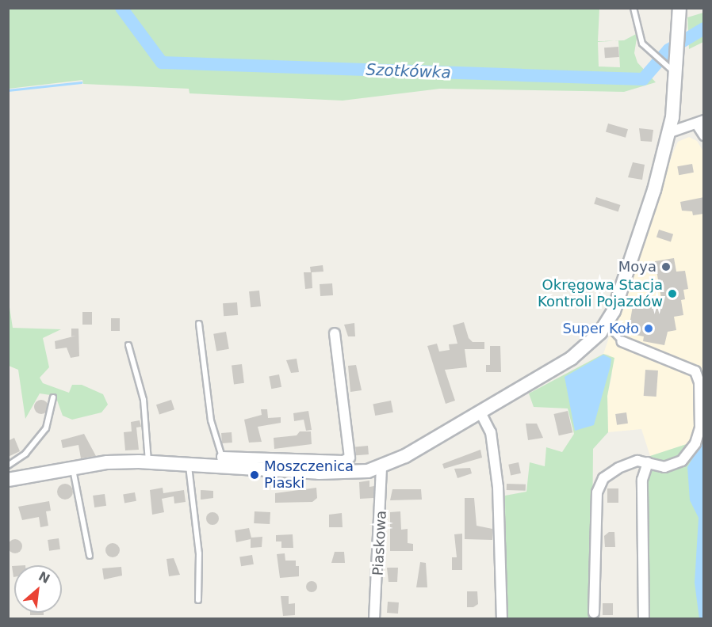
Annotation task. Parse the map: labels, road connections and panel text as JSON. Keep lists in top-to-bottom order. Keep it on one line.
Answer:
{"streets":{"street":["Piaskowa"]},"water":["Szotkówka"],"places":["Moya","Okręgowa Stacja Kontroli Pojazdów","Super Koło","Moszczenica Piaski"],"north":"top right"}
